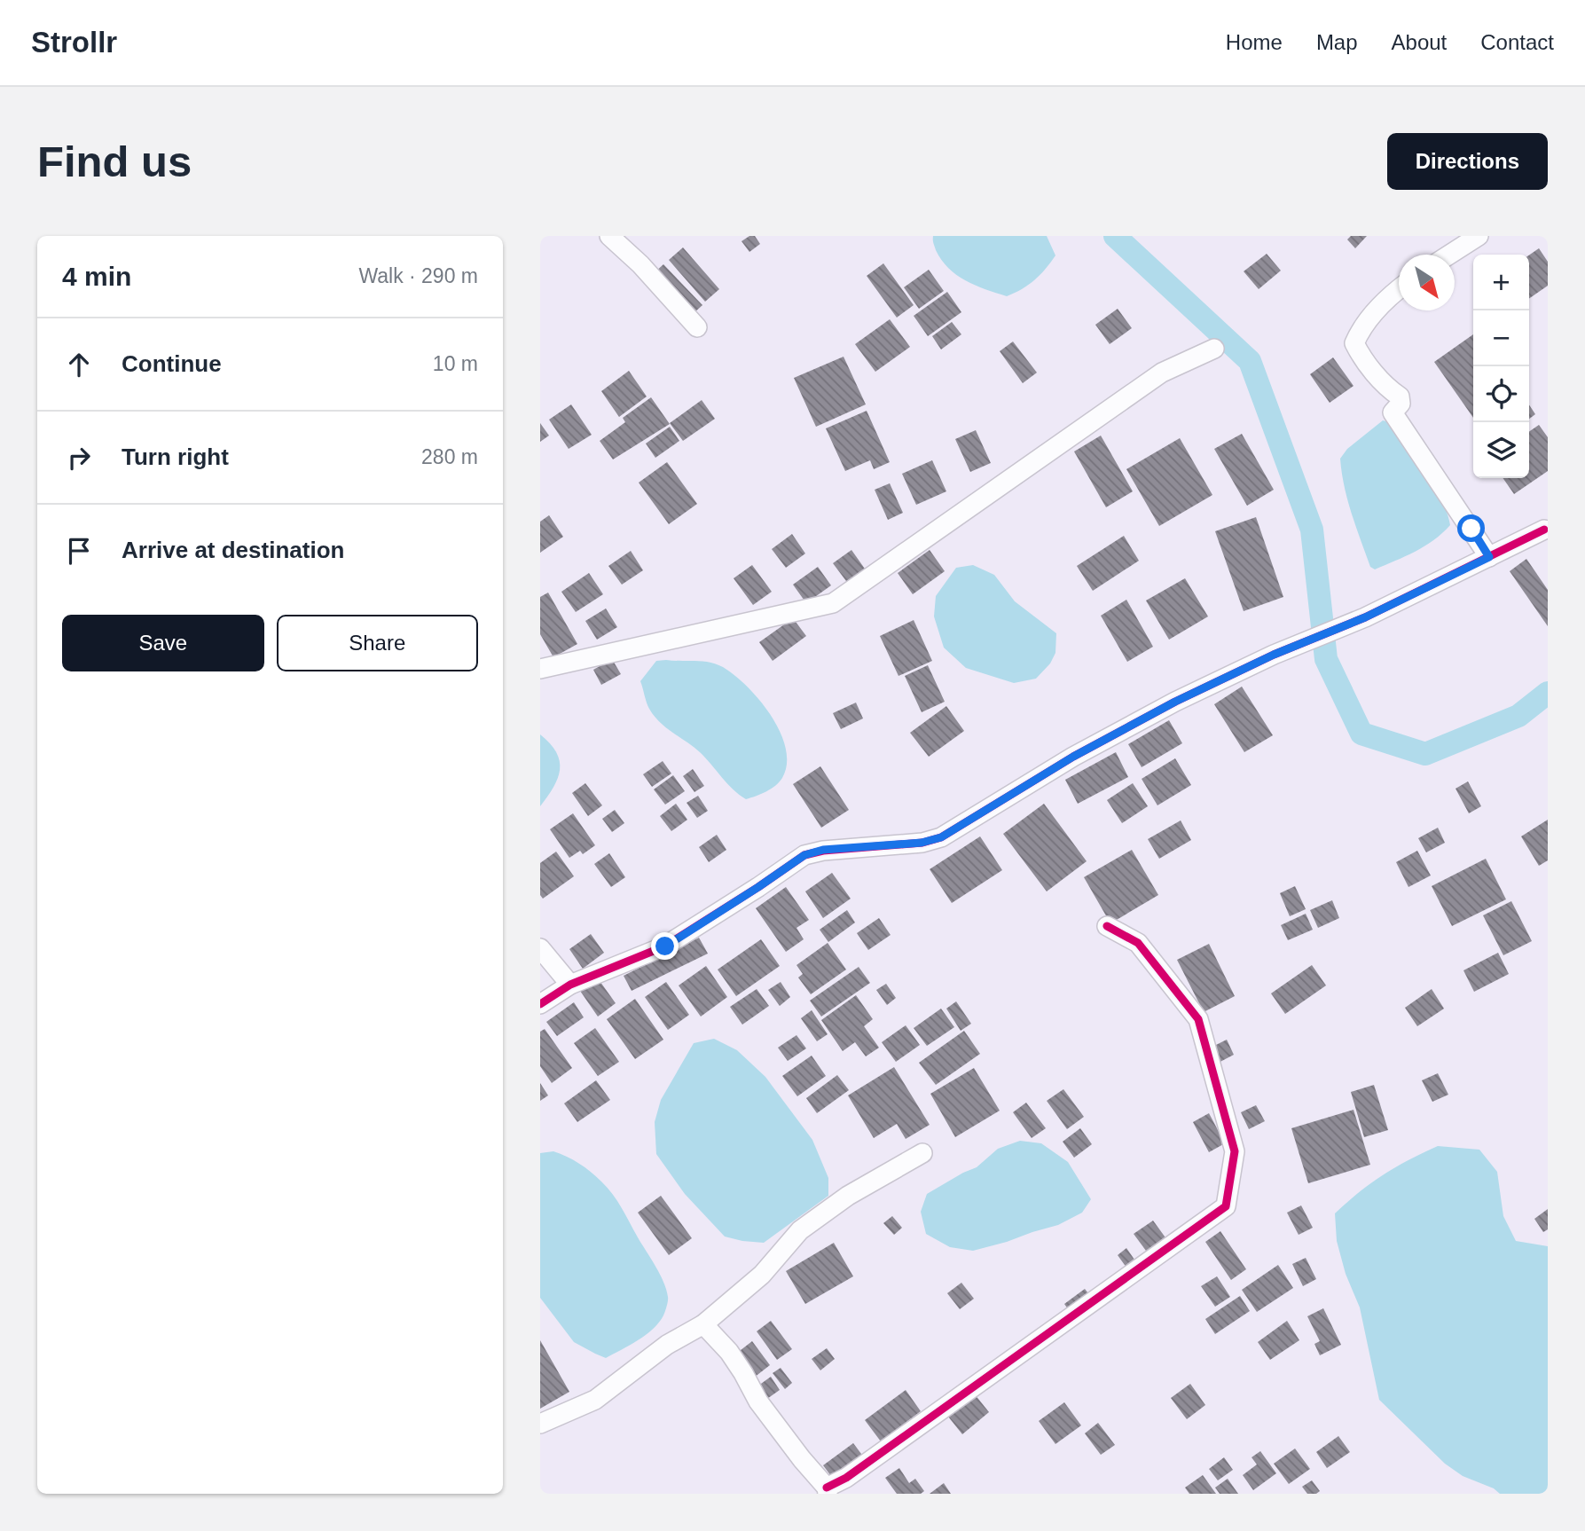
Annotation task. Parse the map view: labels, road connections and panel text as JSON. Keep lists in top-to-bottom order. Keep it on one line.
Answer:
{"north":"bottom right","page":{"header":"Strollr","nav":["Home","Map","About","Contact"],"buttons":["Directions",["Save","Share"]],"title":"Find us","heading":["4 min","Walk · 290 m"],"map_buttons":["+","−"],"list":[["Continue","10 m"],["Turn right","280 m"],"Arrive at destination"]}}
